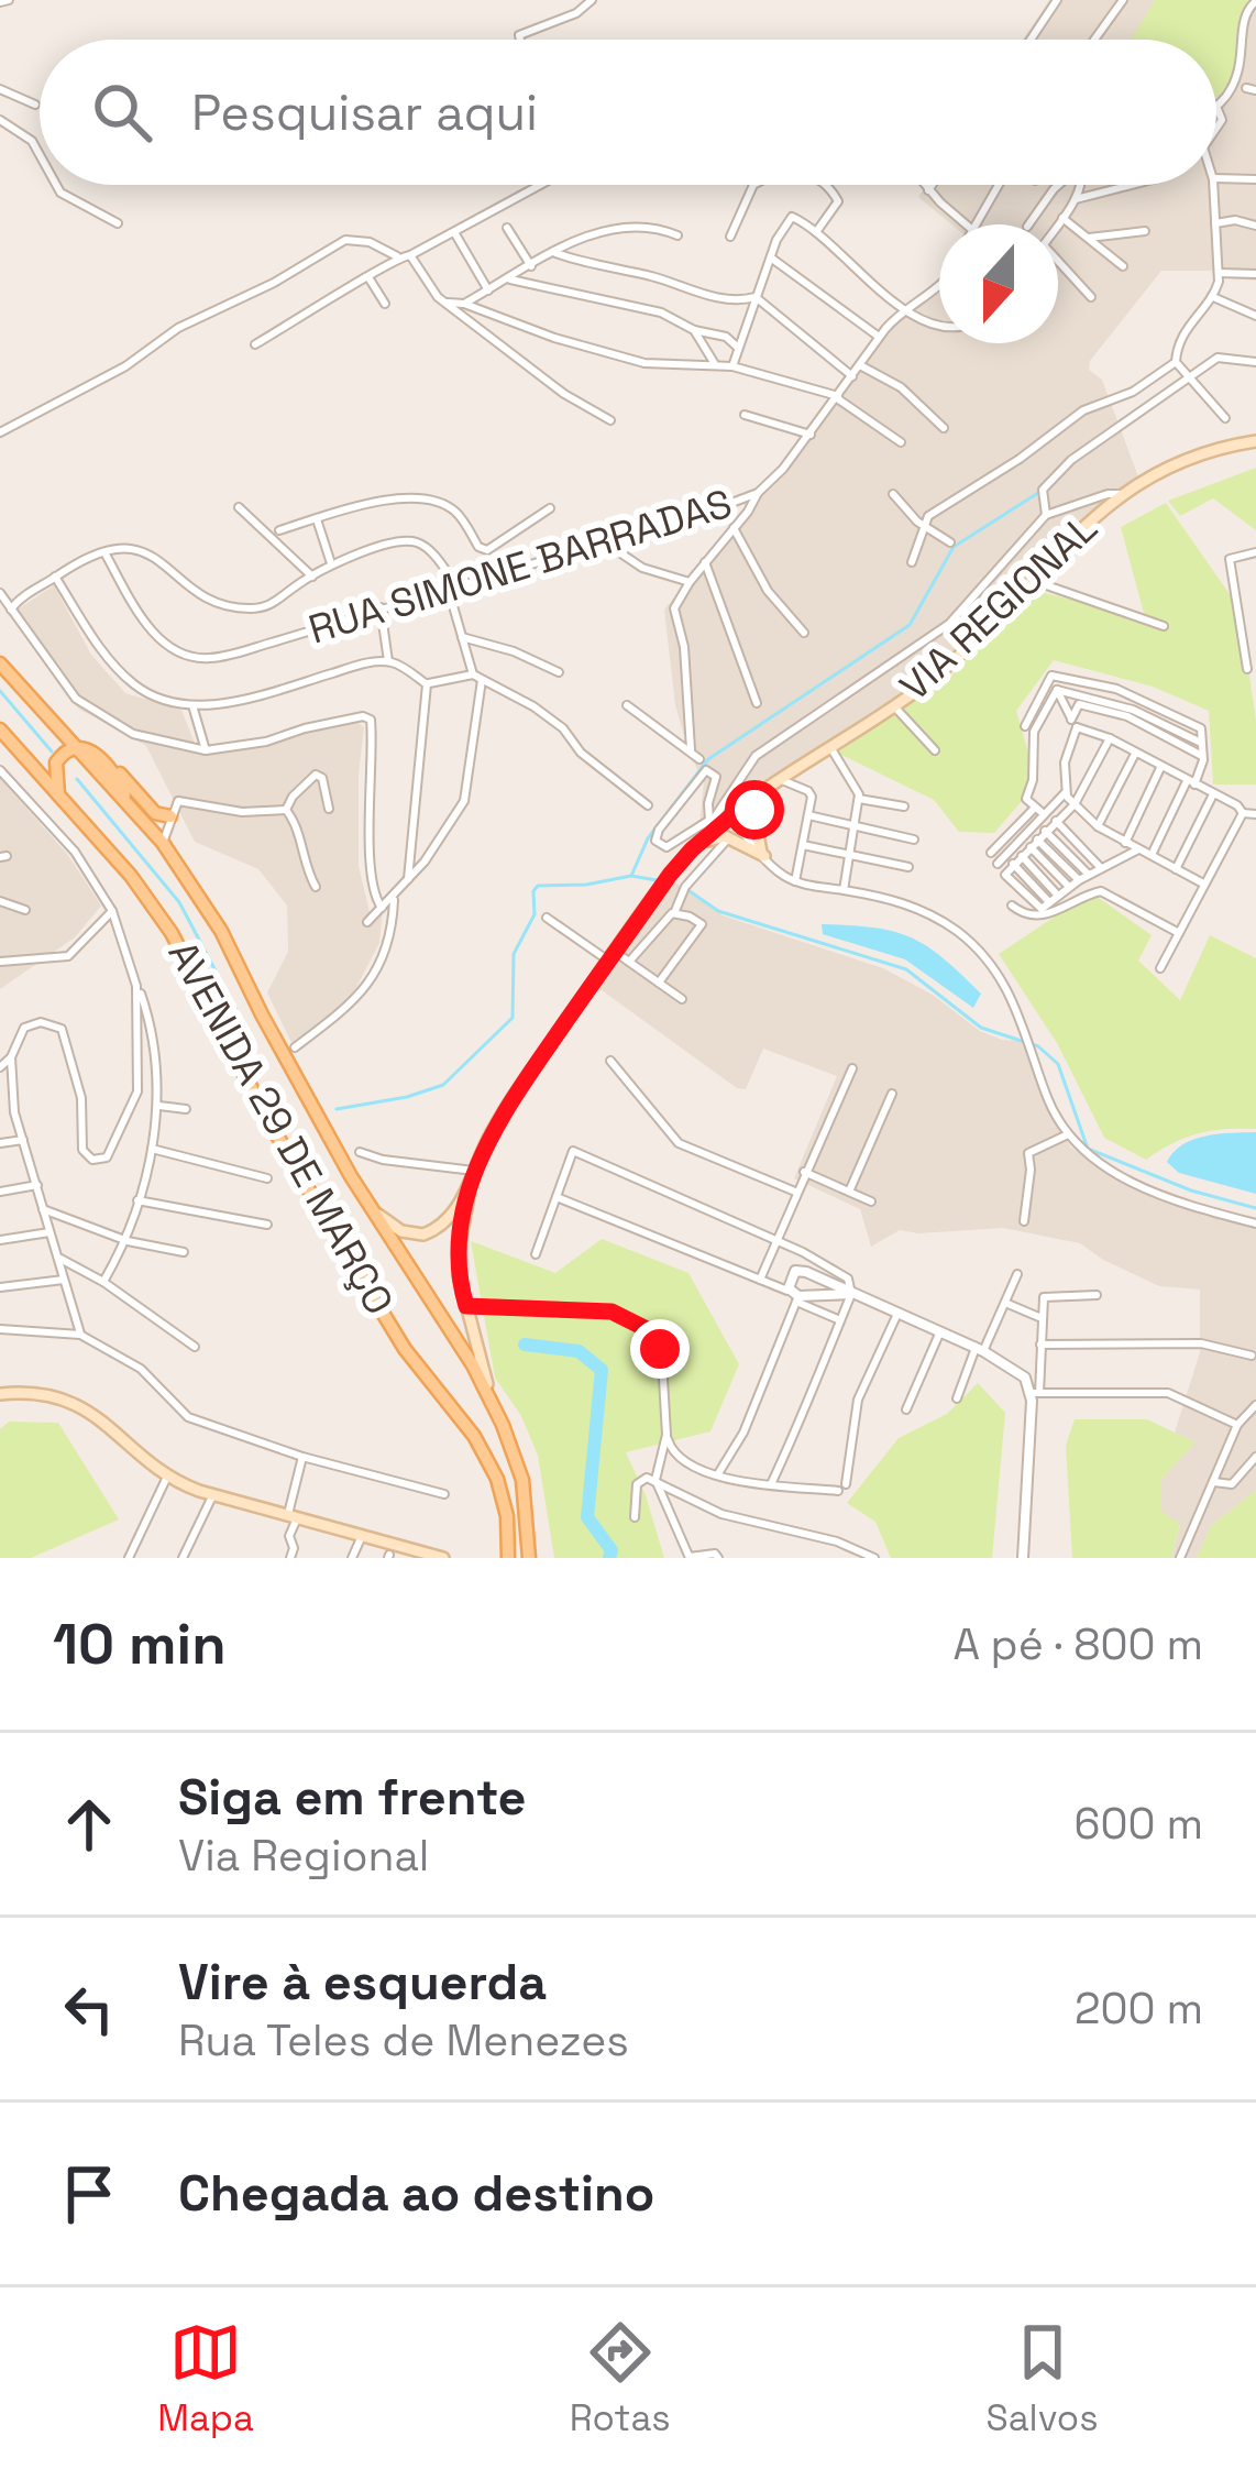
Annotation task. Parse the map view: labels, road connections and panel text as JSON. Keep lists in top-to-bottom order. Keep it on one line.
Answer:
{"streets":{"main road":["VIA REGIONAL","AVENIDA 29 DE MARÇO"],"street":["RUA SIMONE BARRADAS"]},"crossings":[["VIA REGIONAL","AVENIDA 29 DE MARÇO"]],"north":"bottom","page":{"search":"Pesquisar aqui","heading":["10 min","A pé · 800 m"],"list":[["Siga em frente","Via Regional","600 m"],["Vire à esquerda","Rua Teles de Menezes","200 m"],"Chegada ao destino"],"nav":["Mapa","Rotas","Salvos"]}}
